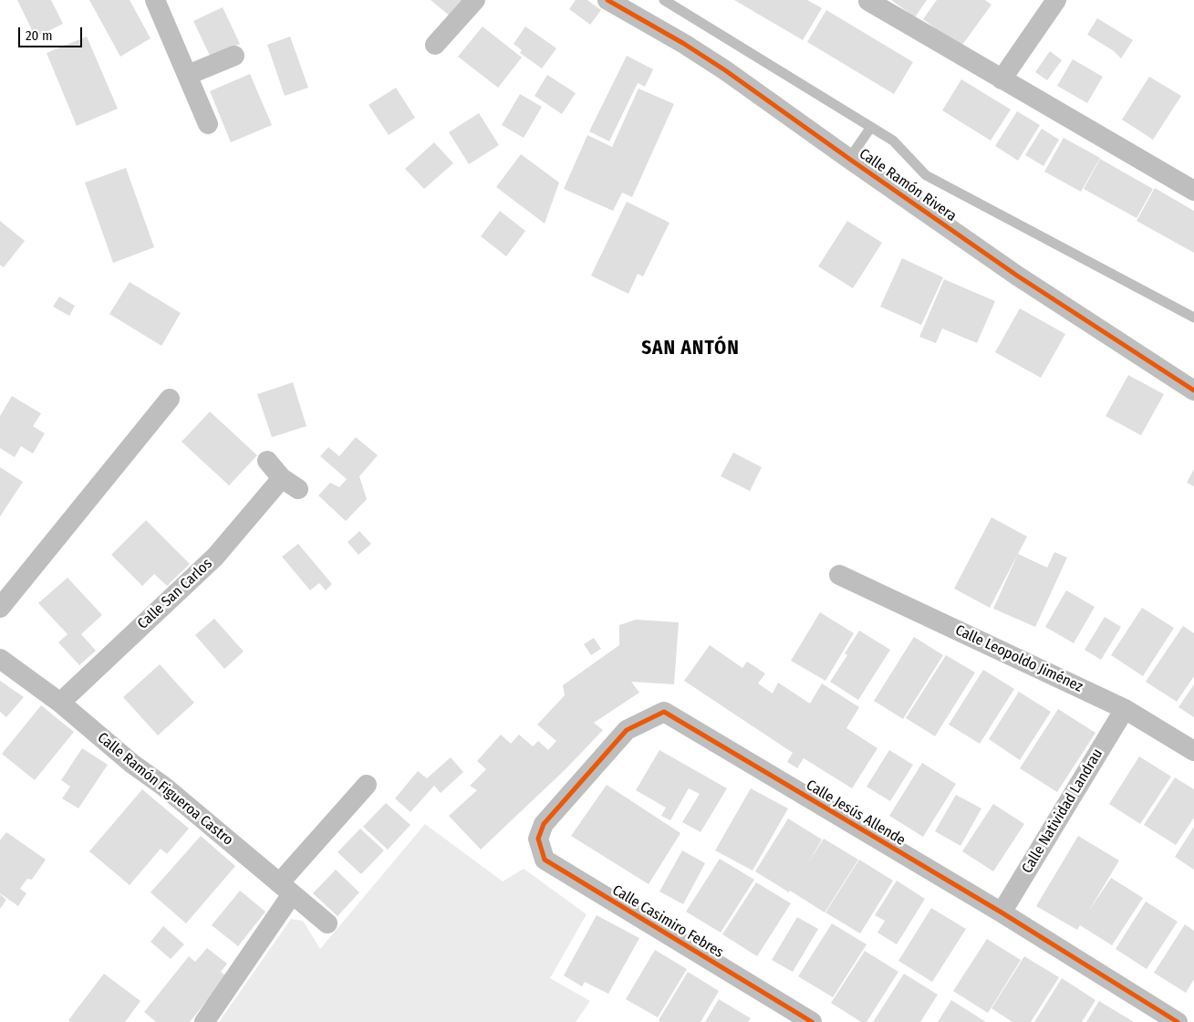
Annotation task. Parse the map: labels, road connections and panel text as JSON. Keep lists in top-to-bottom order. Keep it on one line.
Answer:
{"streets":{"street":["Calle Ramón Rivera","Calle San Carlos","Calle Leopoldo Jiménez","Calle Ramón Figueroa Castro","Calle Natividad Landrau","Calle Jesús Allende","Calle Casimiro Febres"]},"crossings":[["Calle San Carlos","Calle Ramón Figueroa Castro"],["Calle Leopoldo Jiménez","Calle Natividad Landrau"],["Calle Natividad Landrau","Calle Jesús Allende"],["Calle Jesús Allende","Calle Casimiro Febres"]],"districts":["SAN ANTÓN"],"scale_bar":"20 m"}
